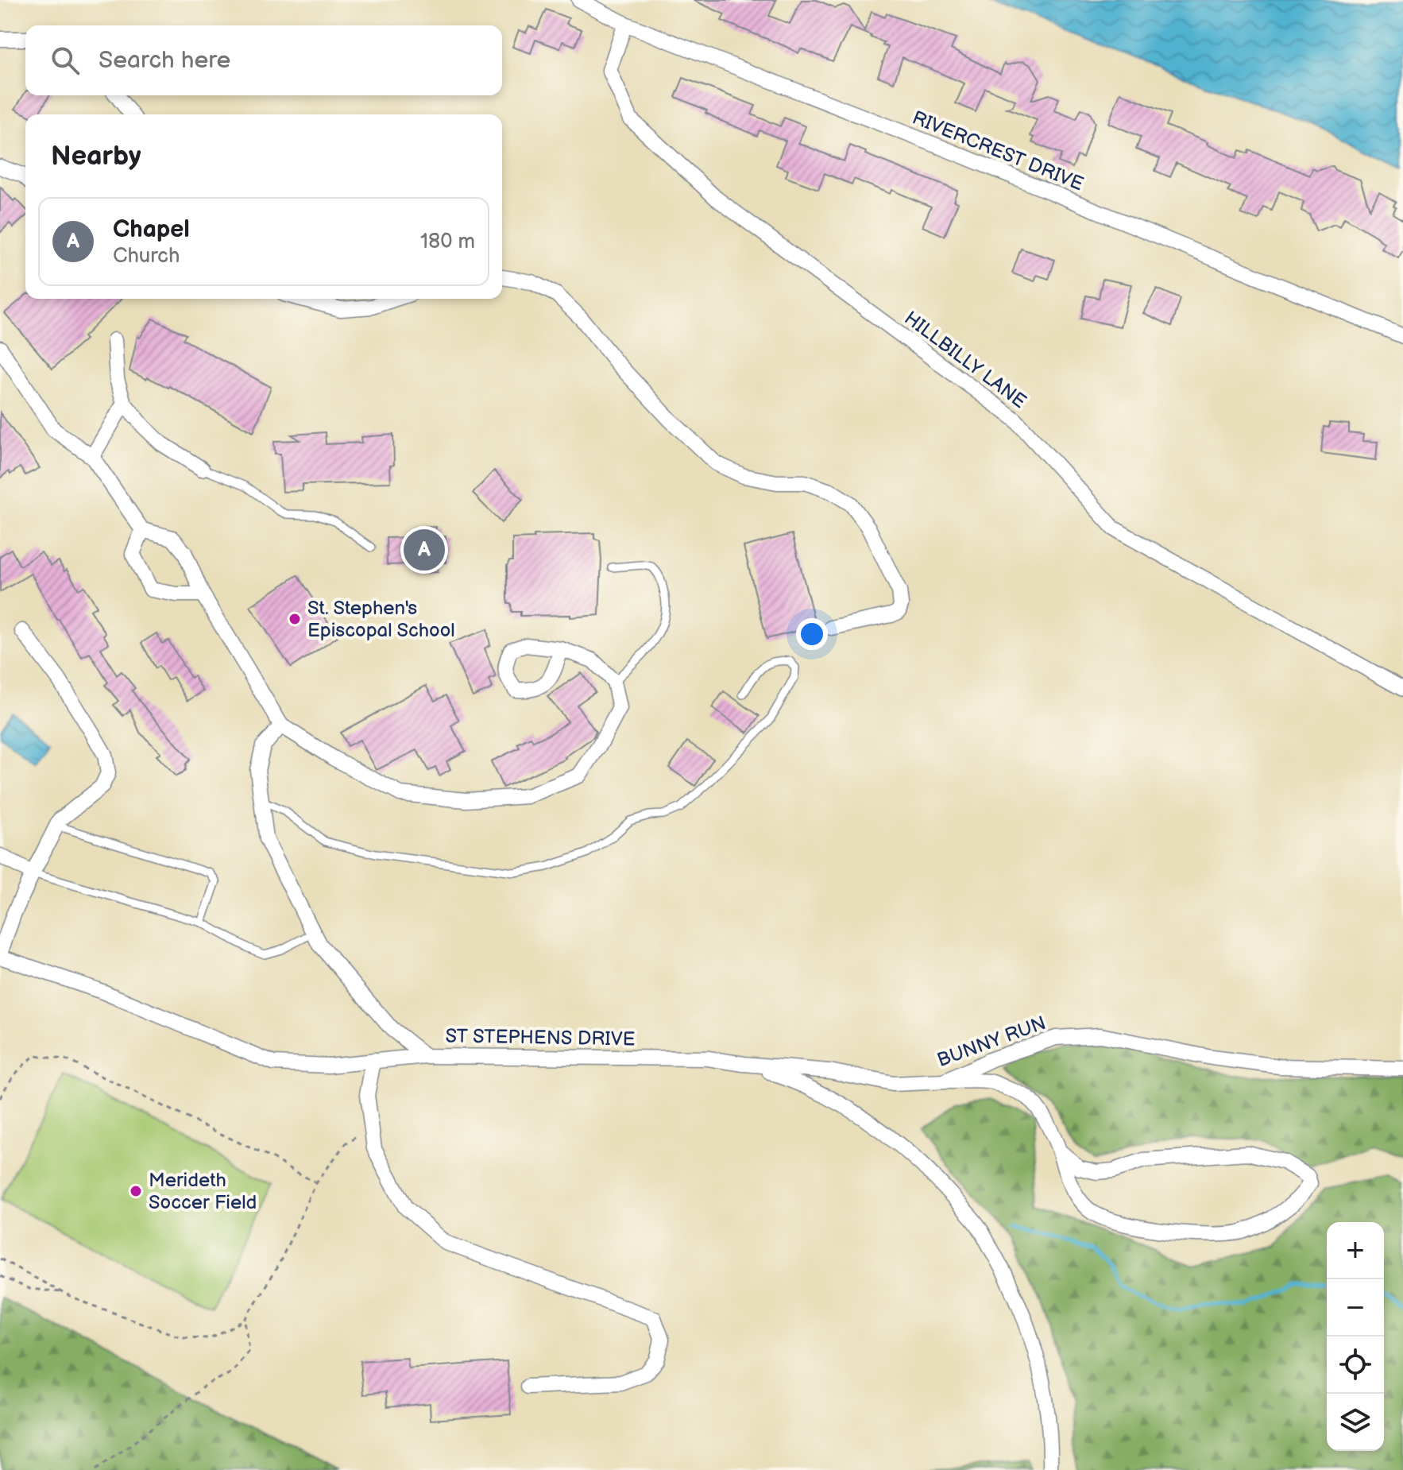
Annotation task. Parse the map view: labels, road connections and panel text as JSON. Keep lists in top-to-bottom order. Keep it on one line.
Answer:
{"streets":{"street":["RIVERCREST DRIVE","HILLBILLY LANE","ST STEPHENS DRIVE","BUNNY RUN"]},"crossings":[["RIVERCREST DRIVE","HILLBILLY LANE"],["ST STEPHENS DRIVE","BUNNY RUN"]],"places":["St. Stephen's Episcopal School","Merideth Soccer Field"],"page":{"search":"Search here","heading":"Nearby","list":[{"mark":"A","name":"Chapel","note":"Church","value":"180 m"}],"pins":"A","map_buttons":["+","−"]}}
